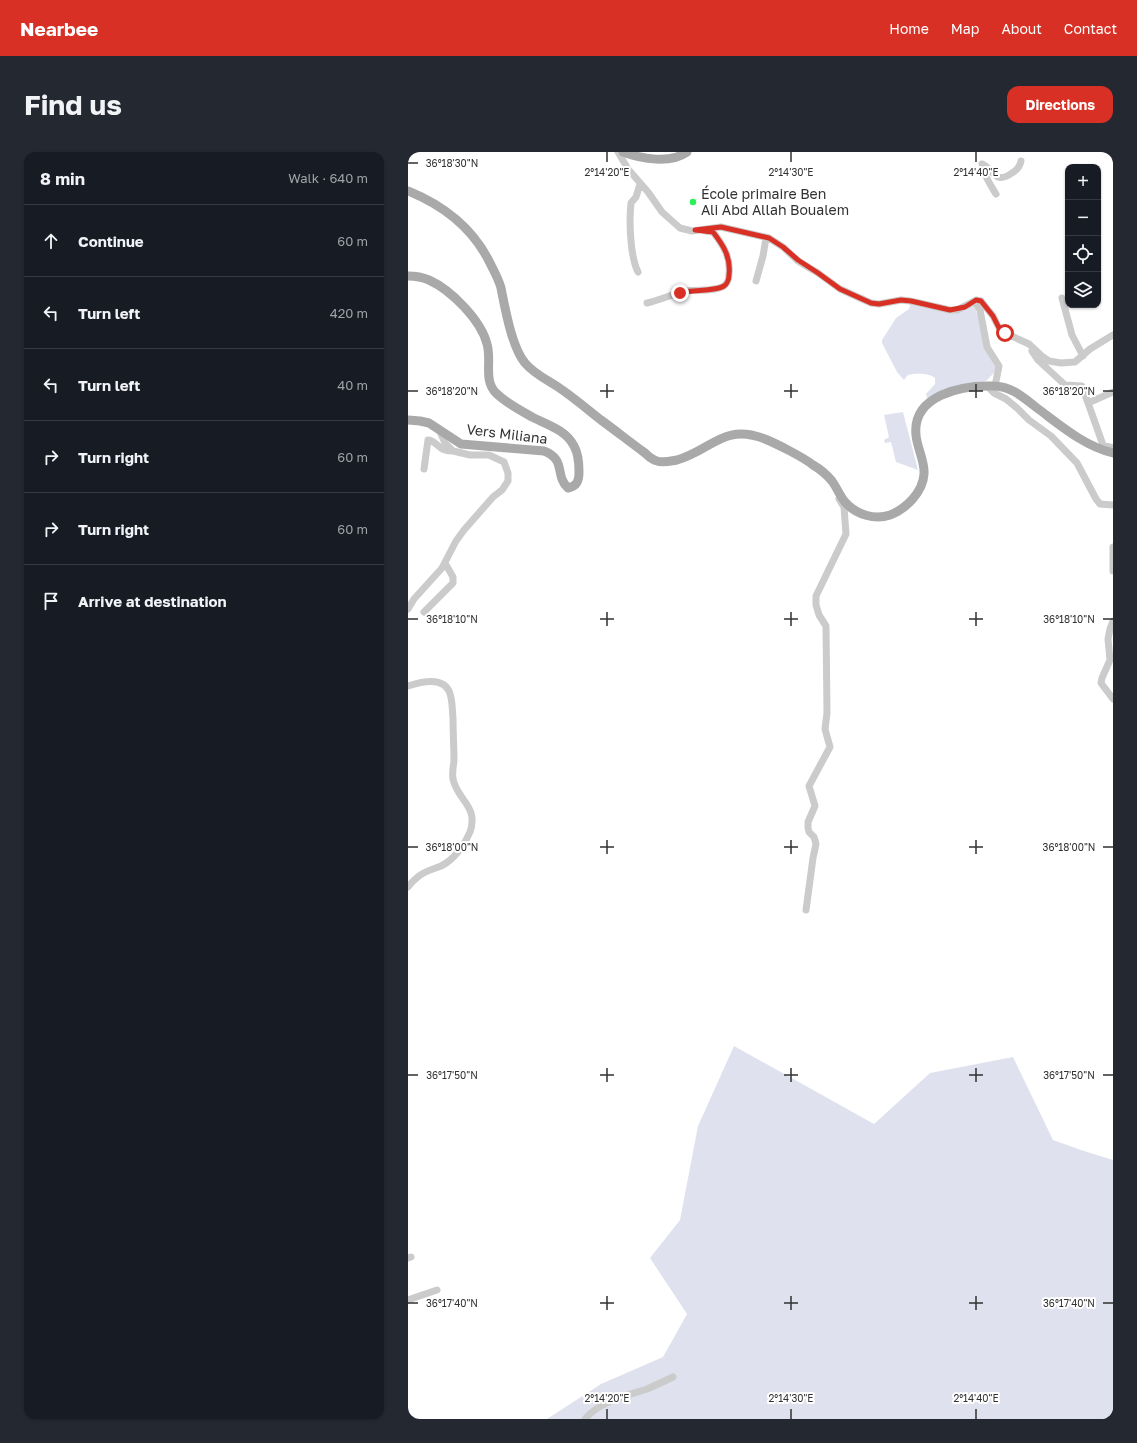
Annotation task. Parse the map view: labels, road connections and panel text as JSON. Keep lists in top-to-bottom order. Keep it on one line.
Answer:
{"streets":{"main road":["Vers Miliana"]},"places":["École primaire Ben Ali Abd Allah Boualem"],"page":{"header":"Nearbee","nav":["Home","Map","About","Contact"],"buttons":"Directions","title":"Find us","heading":["8 min","Walk · 640 m"],"map_buttons":["+","−"],"list":[["Continue","60 m"],["Turn left","420 m"],["Turn left","40 m"],["Turn right","60 m"],["Turn right","60 m"],"Arrive at destination"]},"coordinates":["36°18'30\"N","2°14'20\"E","2°14'30\"E","2°14'40\"E","36°18'20\"N","36°18'10\"N","36°18'00\"N","36°17'50\"N","36°17'40\"N"]}
